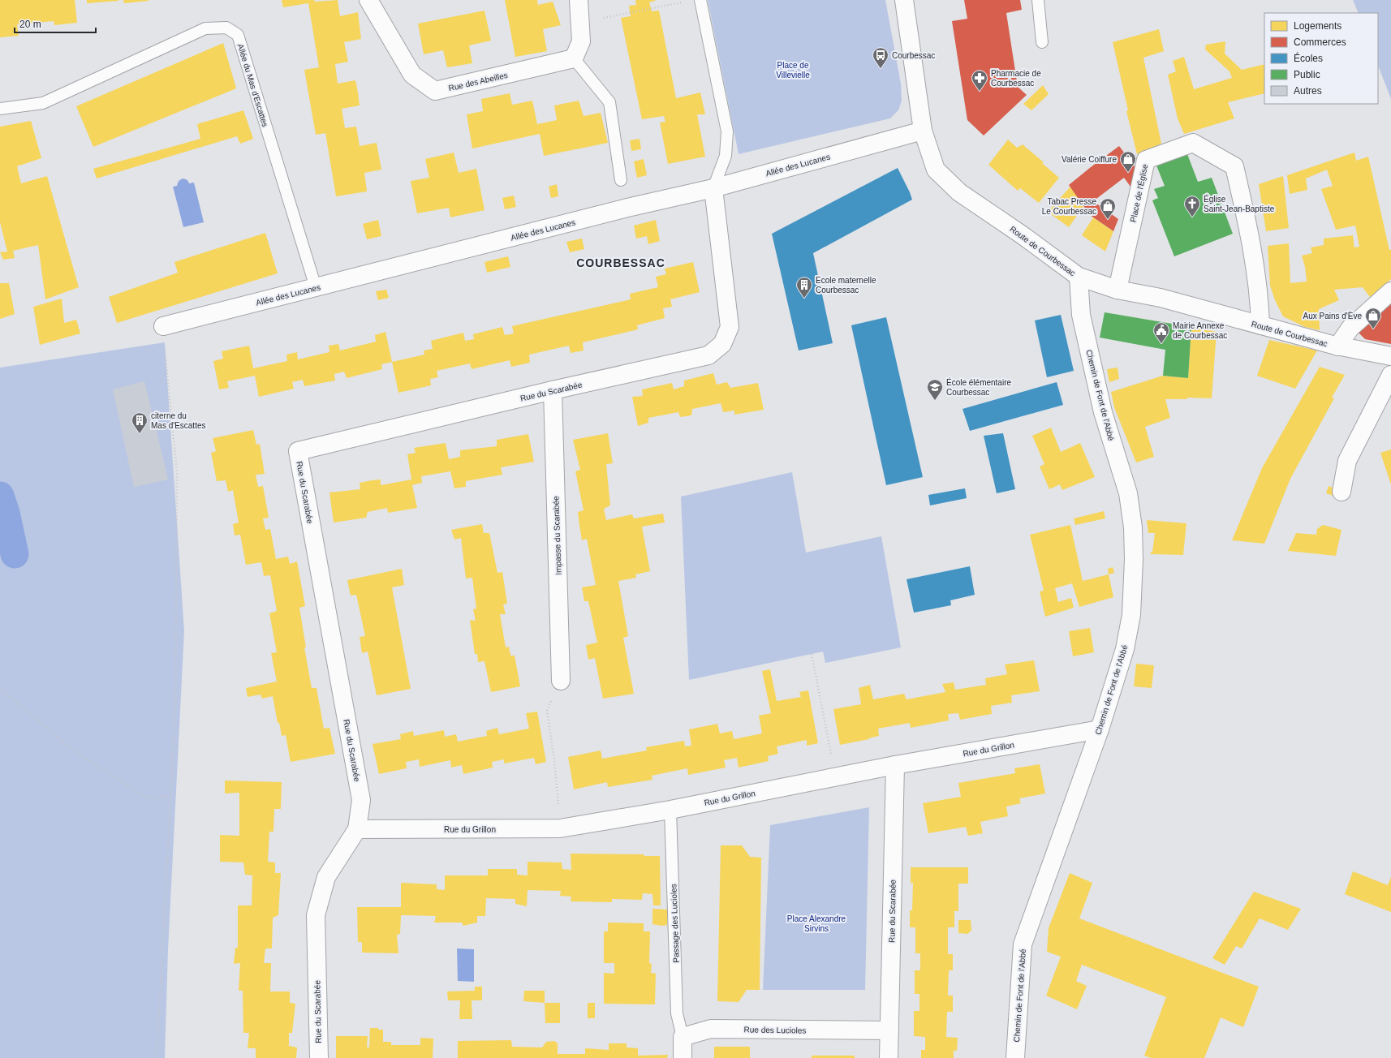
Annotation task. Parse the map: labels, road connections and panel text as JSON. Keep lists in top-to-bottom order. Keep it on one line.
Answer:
{"streets":{"street":["Rue des Abeilles","Allée des Lucanes","Place de l'Église","Route de Courbessac","Rue du Scarabée","Chemin de Font de l'Abbé","Impasse du Scarabée","Rue du Grillon","Rue des Lucioles"],"lane":["Allée du Mas d'Escattes","Passage des Lucioles"]},"crossings":[["Allée du Mas d'Escattes","Allée des Lucanes"],["Allée des Lucanes","Route de Courbessac"],["Allée des Lucanes","Rue du Scarabée"],["Place de l'Église","Route de Courbessac"],["Route de Courbessac","Chemin de Font de l'Abbé"],["Rue du Scarabée","Impasse du Scarabée"],["Rue du Scarabée","Rue du Grillon"],["Rue du Scarabée","Rue des Lucioles"],["Chemin de Font de l'Abbé","Rue du Grillon"],["Rue du Grillon","Passage des Lucioles"],["Passage des Lucioles","Rue des Lucioles"]],"districts":["COURBESSAC"],"parks":["Place de Villevielle","Place Alexandre Sirvins"],"places":{"bus stop":["Courbessac"],"pharmacy":["Pharmacie de Courbessac"],"shop":["Valérie Coiffure","Tabac Presse Le Courbessac","Aux Pains d'Ève"],"church":["Église Saint-Jean-Baptiste"],"building":["Ecole maternelle Courbessac","citerne du Mas d'Escattes"],"public building":["Mairie Annexe de Courbessac"],"school or university":["École élémentaire Courbessac"]},"legend":["Logements","Commerces","Écoles","Public","Autres"],"scale_bar":"20 m"}
